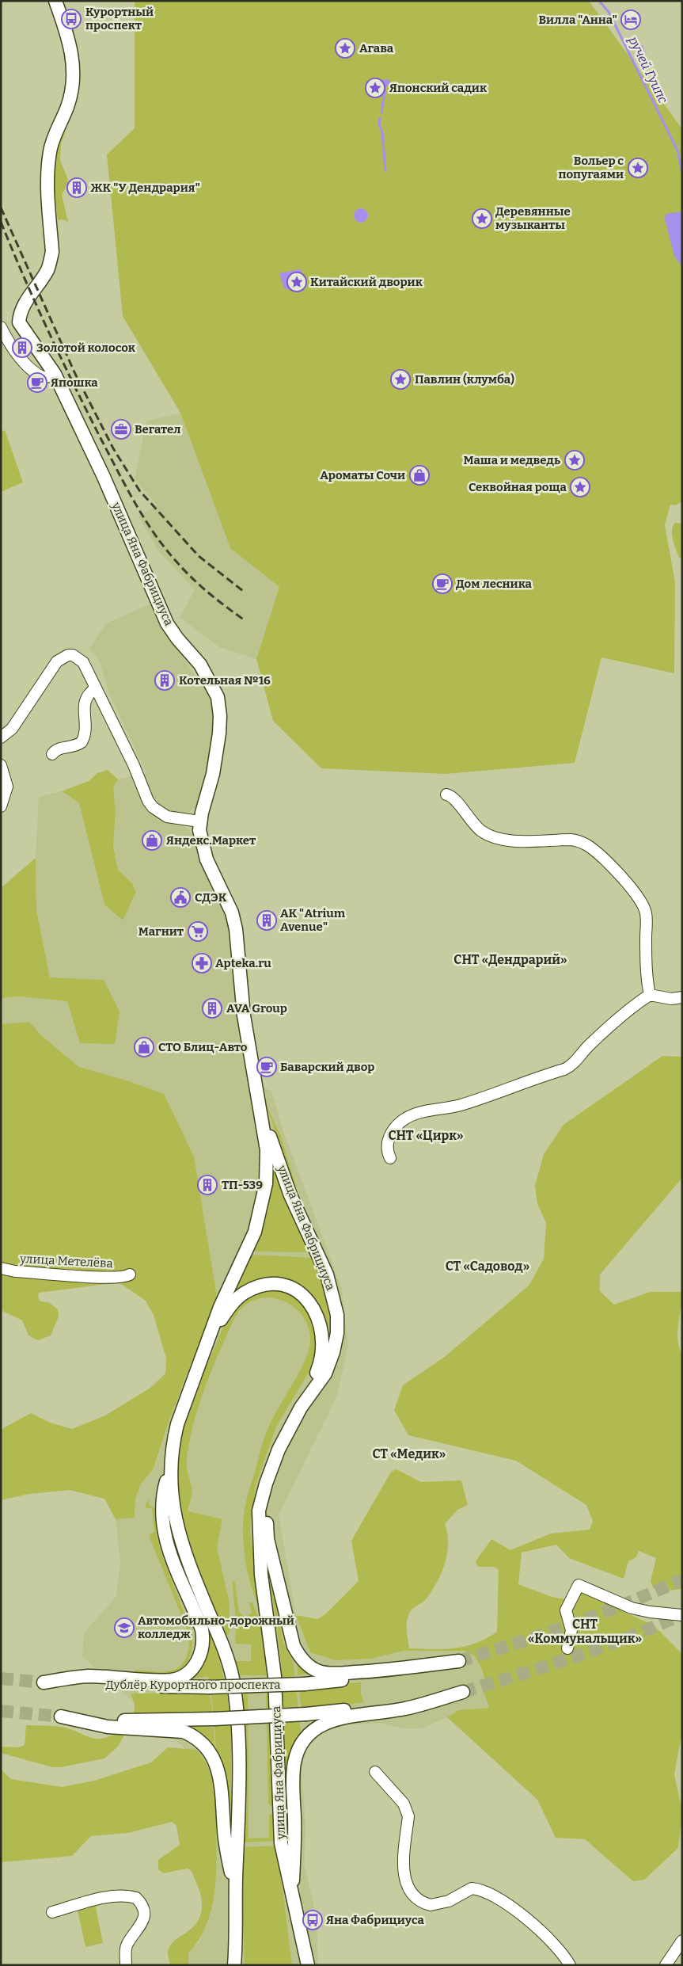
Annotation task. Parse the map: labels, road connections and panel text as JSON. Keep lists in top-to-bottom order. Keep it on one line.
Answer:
{"streets":{"main road":["улица Яна Фабрициуса","Дублёр Курортного проспекта"],"street":["улица Метелёва"]},"crossings":[["улица Яна Фабрициуса","Дублёр Курортного проспекта"]],"districts":["СНТ «Дендрарий»","СНТ «Цирк»","СТ «Садовод»","СТ «Медик»","СНТ «Коммунальщик»"],"water":["ручей Гуипс"],"places":{"bus stop":["Курортный проспект","Яна Фабрициуса"],"hotel":["Вилла \"Анна\""],"place":["Агава","Японский садик","Вольер с попугаями","Деревянные музыканты","Китайский дворик","Павлин (клумба)","Маша и медведь","Секвойная роща"],"building":["ЖК \"У Дендрария\"","Золотой колосок","Котельная №16","АК \"Atrium Avenue\"","AVA Group","ТП-539"],"cafe":["Япошка","Дом лесника","Баварский двор"],"office":["Вегател"],"shop":["Ароматы Сочи","Яндекс.Маркет","СТО Блиц-Авто"],"public building":["СДЭК"],"supermarket":["Магнит"],"pharmacy":["Apteka.ru"],"school or university":["Автомобильно-дорожный колледж"]}}
